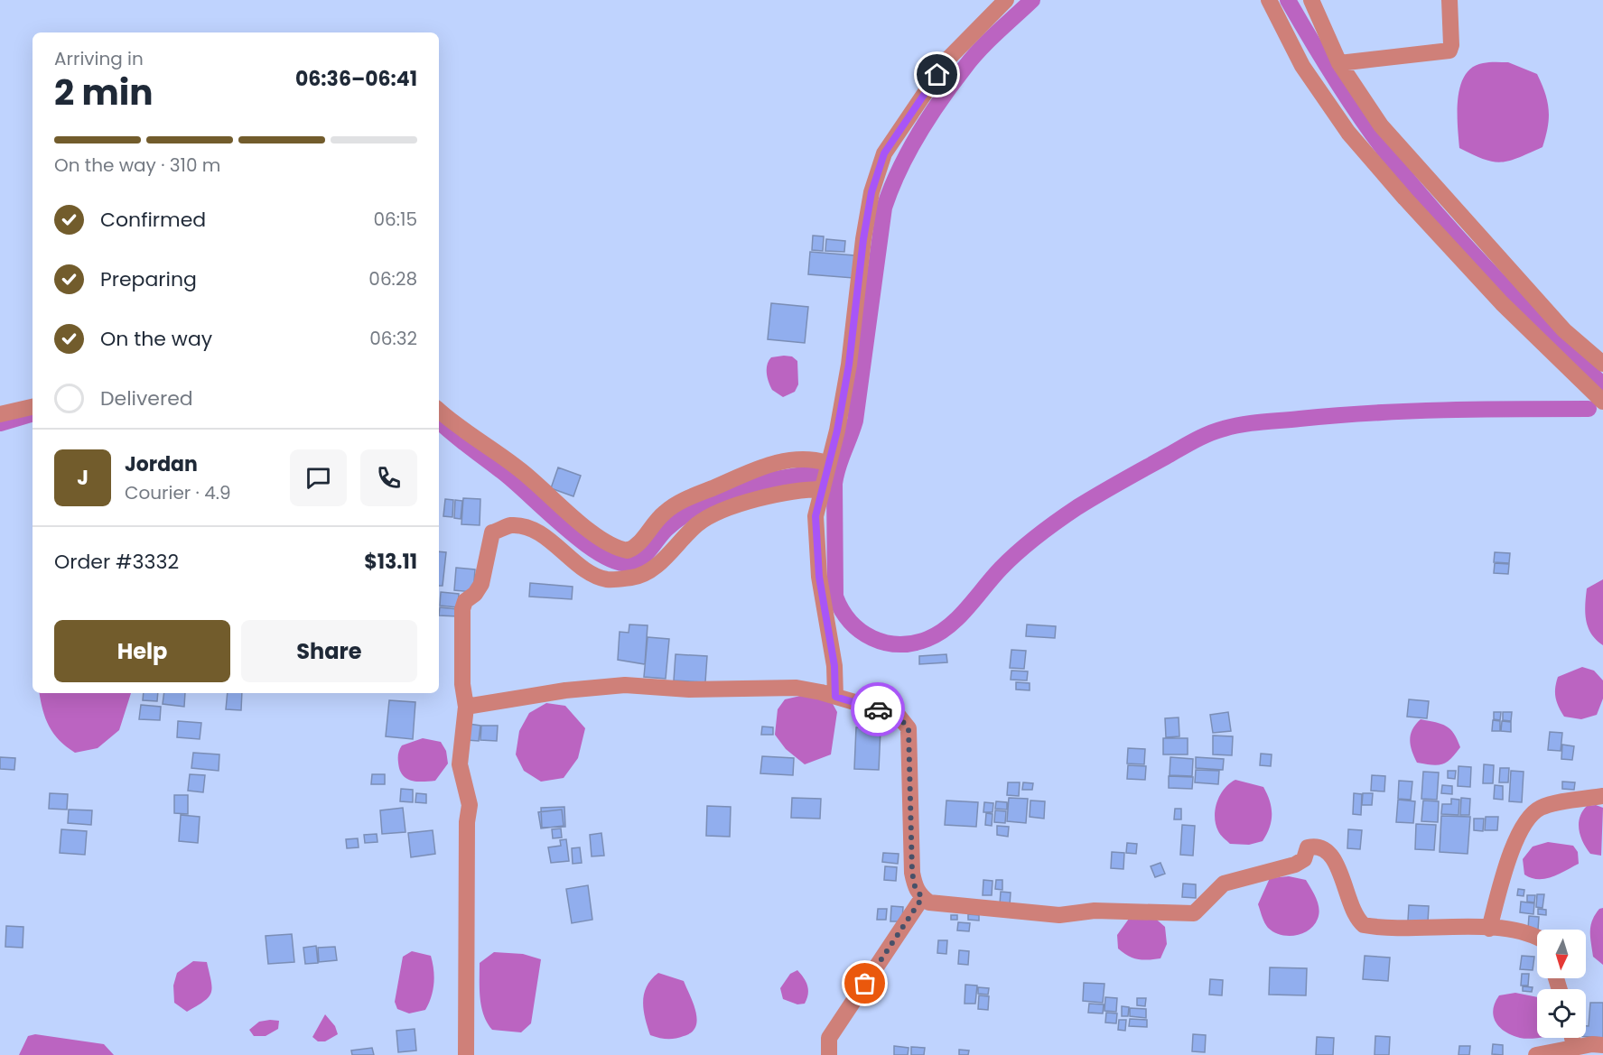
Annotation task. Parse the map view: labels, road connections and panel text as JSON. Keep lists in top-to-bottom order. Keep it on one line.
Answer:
{"north":"bottom","page":{"heading":["2 min","Arriving in","06:36–06:41"],"panel":["Jordan","Courier · 4.9","Order #3332","$13.11"],"bar":"On the way · 310 m","list":[["Confirmed","06:15"],["Preparing","06:28"],["On the way","06:32"],"Delivered"],"round":"J","buttons":["Help","Share"]}}
